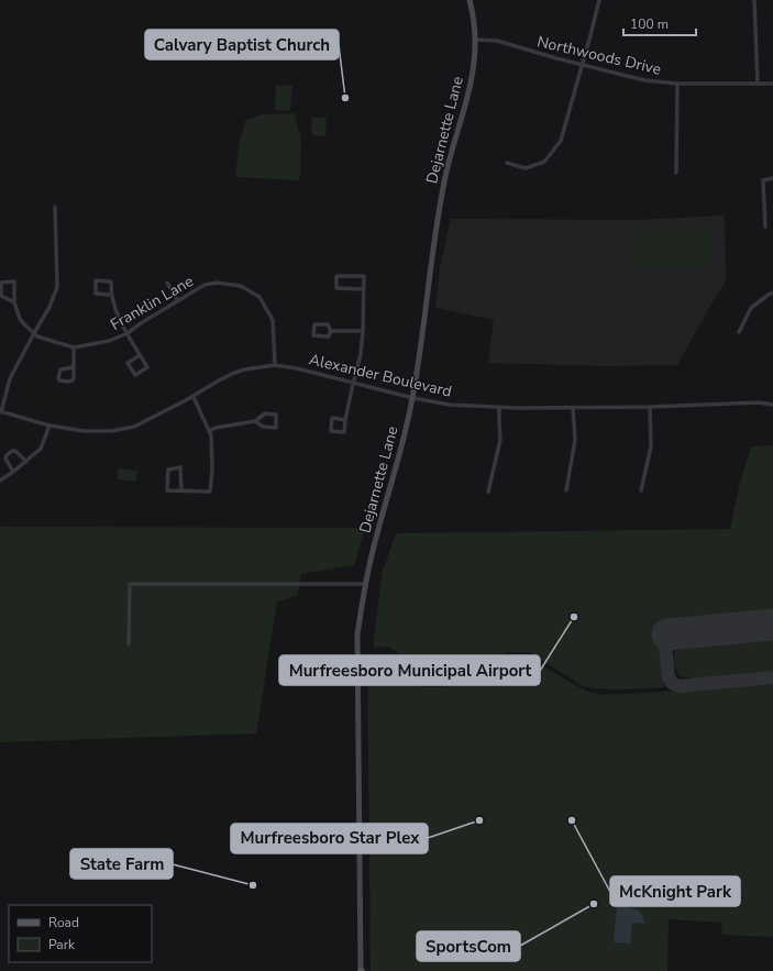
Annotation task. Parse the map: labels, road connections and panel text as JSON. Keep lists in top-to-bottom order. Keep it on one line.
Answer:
{"streets":{"main road":["Dejarnette Lane"],"street":["Northwoods Drive","Franklin Lane","Alexander Boulevard"]},"crossings":[["Northwoods Drive","Dejarnette Lane"],["Dejarnette Lane","Alexander Boulevard"],["Franklin Lane","Alexander Boulevard"]],"places":["Calvary Baptist Church","Murfreesboro Municipal Airport","Murfreesboro Star Plex","McKnight Park","State Farm","SportsCom"],"legend":["Road","Park"],"scale_bar":"100 m"}
